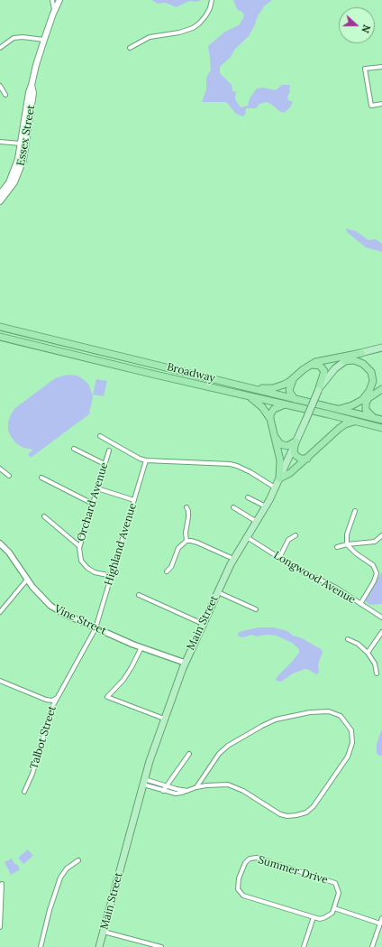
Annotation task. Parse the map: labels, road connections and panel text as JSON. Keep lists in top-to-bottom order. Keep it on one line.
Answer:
{"streets":{"highway":["Broadway"],"main road":["Essex Street","Main Street"],"street":["Orchard Avenue","Highland Avenue","Longwood Avenue","Vine Street","Talbot Street","Summer Drive"]},"crossings":[["Orchard Avenue","Highland Avenue"],["Highland Avenue","Vine Street"],["Highland Avenue","Talbot Street"],["Longwood Avenue","Main Street"],["Vine Street","Main Street"],["Vine Street","Talbot Street"]],"north":"right"}
